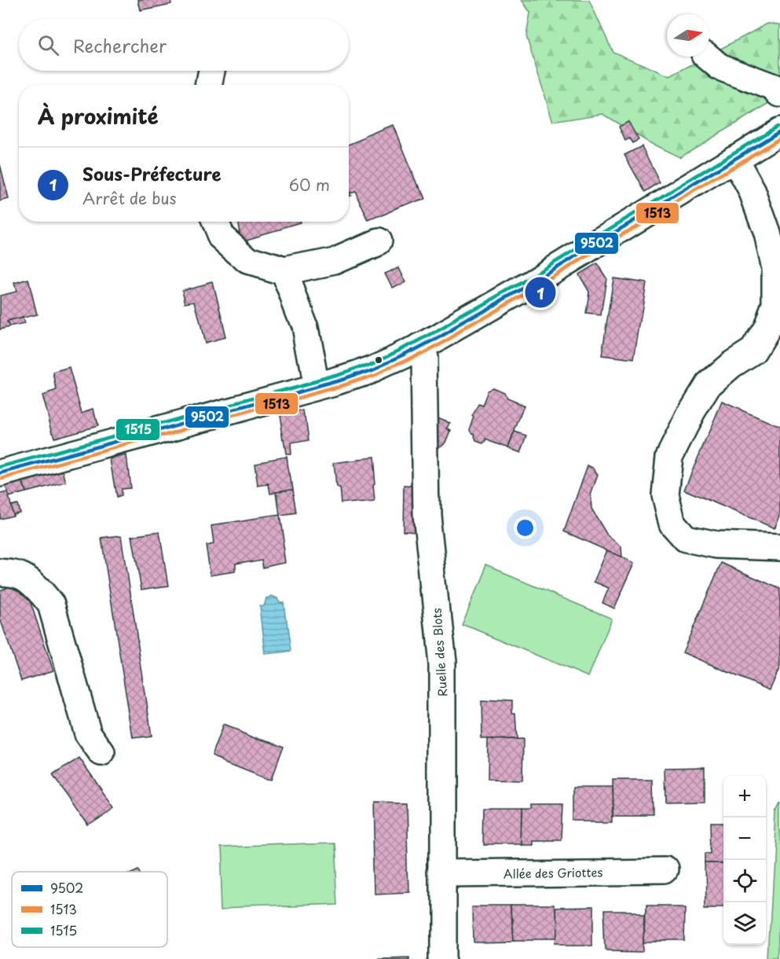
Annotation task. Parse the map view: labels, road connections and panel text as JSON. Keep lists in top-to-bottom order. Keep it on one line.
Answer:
{"streets":{"street":["Ruelle des Blots","Allée des Griottes"]},"crossings":[["Ruelle des Blots","Allée des Griottes"]],"lines":["transit line 1515","transit line 9502","transit line 1513"],"legend":["9502","1513","1515"],"north":"right","page":{"search":"Rechercher","heading":"À proximité","list":[{"mark":"1","name":"Sous-Préfecture","note":"Arrêt de bus","value":"60 m"}],"pins":"1","map_buttons":["+","−"]}}
